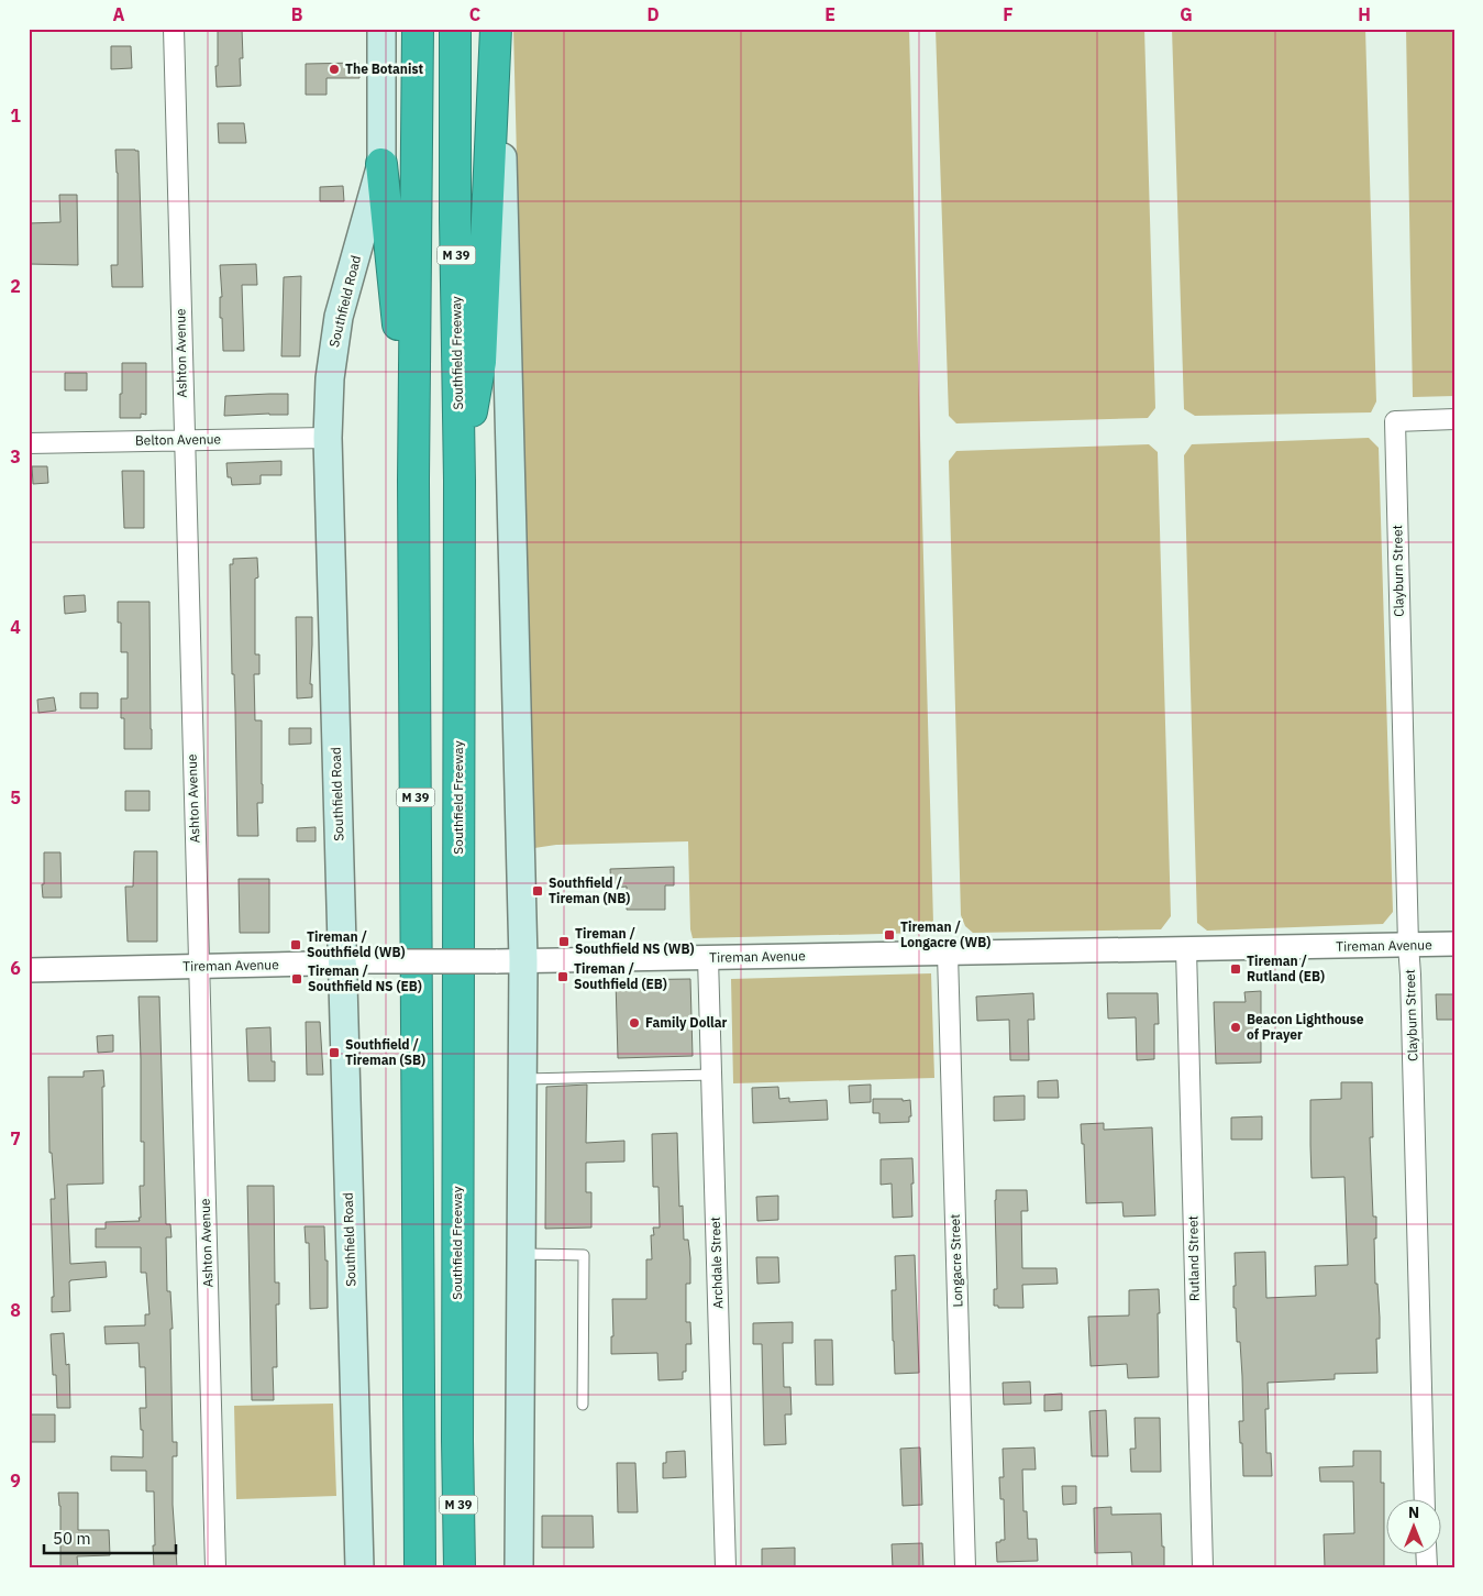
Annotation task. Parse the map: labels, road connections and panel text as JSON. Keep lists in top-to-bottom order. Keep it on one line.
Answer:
{"streets":{"highway":["M 39","Southfield Freeway"],"main road":["Southfield Road"],"street":["Ashton Avenue","Belton Avenue","Clayburn Street","Tireman Avenue","Rutland Street","Longacre Street","Archdale Street"]},"crossings":[["Southfield Road","Belton Avenue"],["Southfield Road","Tireman Avenue"],["Ashton Avenue","Belton Avenue"],["Ashton Avenue","Tireman Avenue"],["Clayburn Street","Tireman Avenue"],["Tireman Avenue","Rutland Street"],["Tireman Avenue","Longacre Street"],["Tireman Avenue","Archdale Street"]],"places":{"other":["The Botanist","Family Dollar","Beacon Lighthouse of Prayer"],"transit":["Southfield / Tireman (NB)","Tireman / Longacre (WB)","Tireman / Southfield NS (WB)","Tireman / Southfield (WB)","Tireman / Rutland (EB)","Tireman / Southfield (EB)","Tireman / Southfield NS (EB)","Southfield / Tireman (SB)"]},"scale_bar":"50 m","north":"top","grid":{"columns":["A","B","C","D","E","F","G","H"],"rows":["1","2","3","4","5","6","7","8","9"]}}
